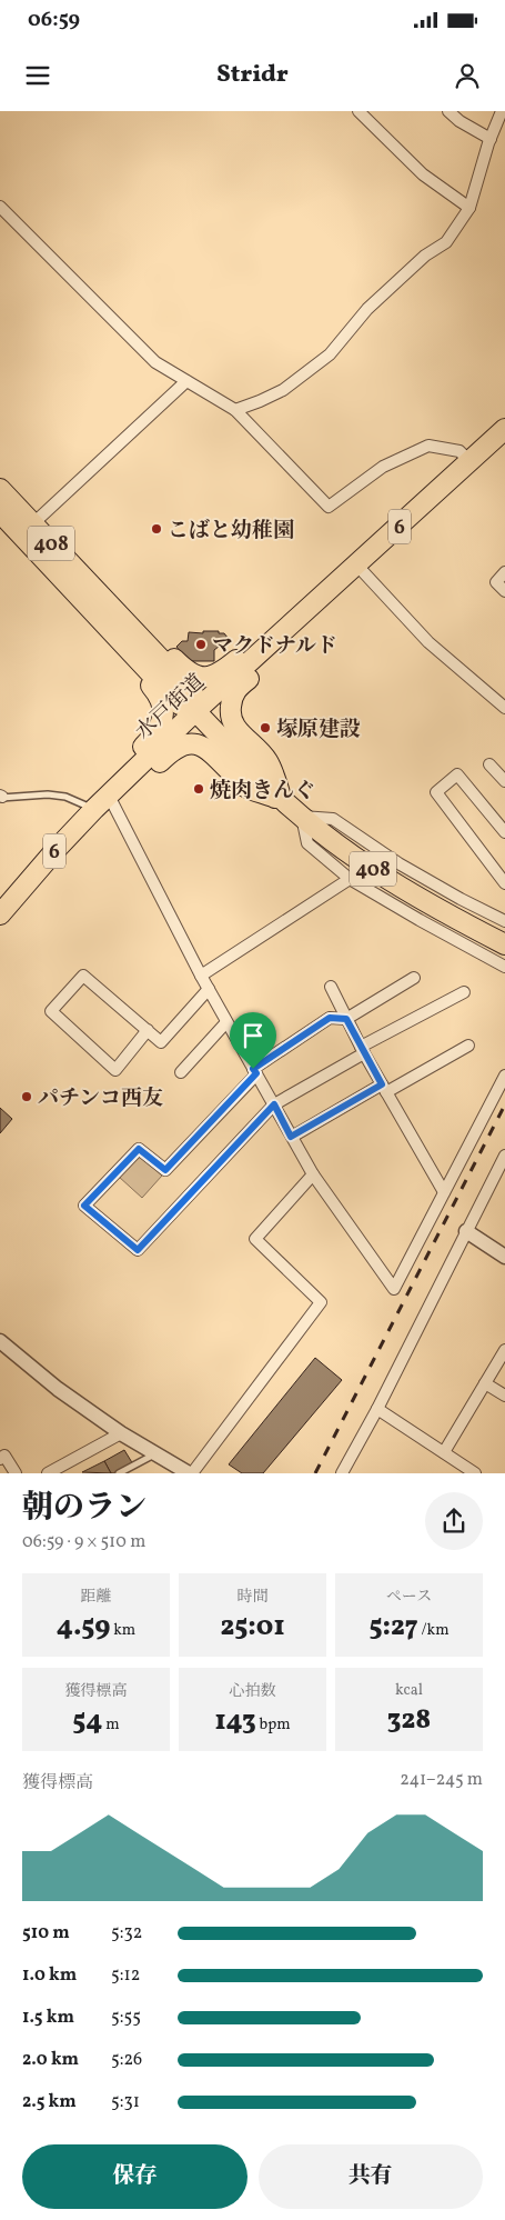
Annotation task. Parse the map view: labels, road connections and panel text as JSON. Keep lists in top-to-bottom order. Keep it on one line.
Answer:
{"streets":{"highway":["6","408","水戸街道"]},"crossings":[["408","水戸街道"]],"places":["こばと幼稚園","マクドナルド","塚原建設","焼肉きんぐ","パチンコ西友"],"page":{"status":"06:59","header":"Stridr","heading":["朝のラン","06:59 · 9 × 510 m"],"stats":[["距離","4.59 km"],["時間","25:01"],["ペース","5:27 /km"],["獲得標高","54 m"],["心拍数","143 bpm"],["kcal","328"]],"chart":["獲得標高","241–245 m"],"list":[{"name":"510 m","note":"5:32"},{"name":"1.0 km","note":"5:12"},{"name":"1.5 km","note":"5:55"},{"name":"2.0 km","note":"5:26"},{"name":"2.5 km","note":"5:31"}],"buttons":["保存","共有"]}}
